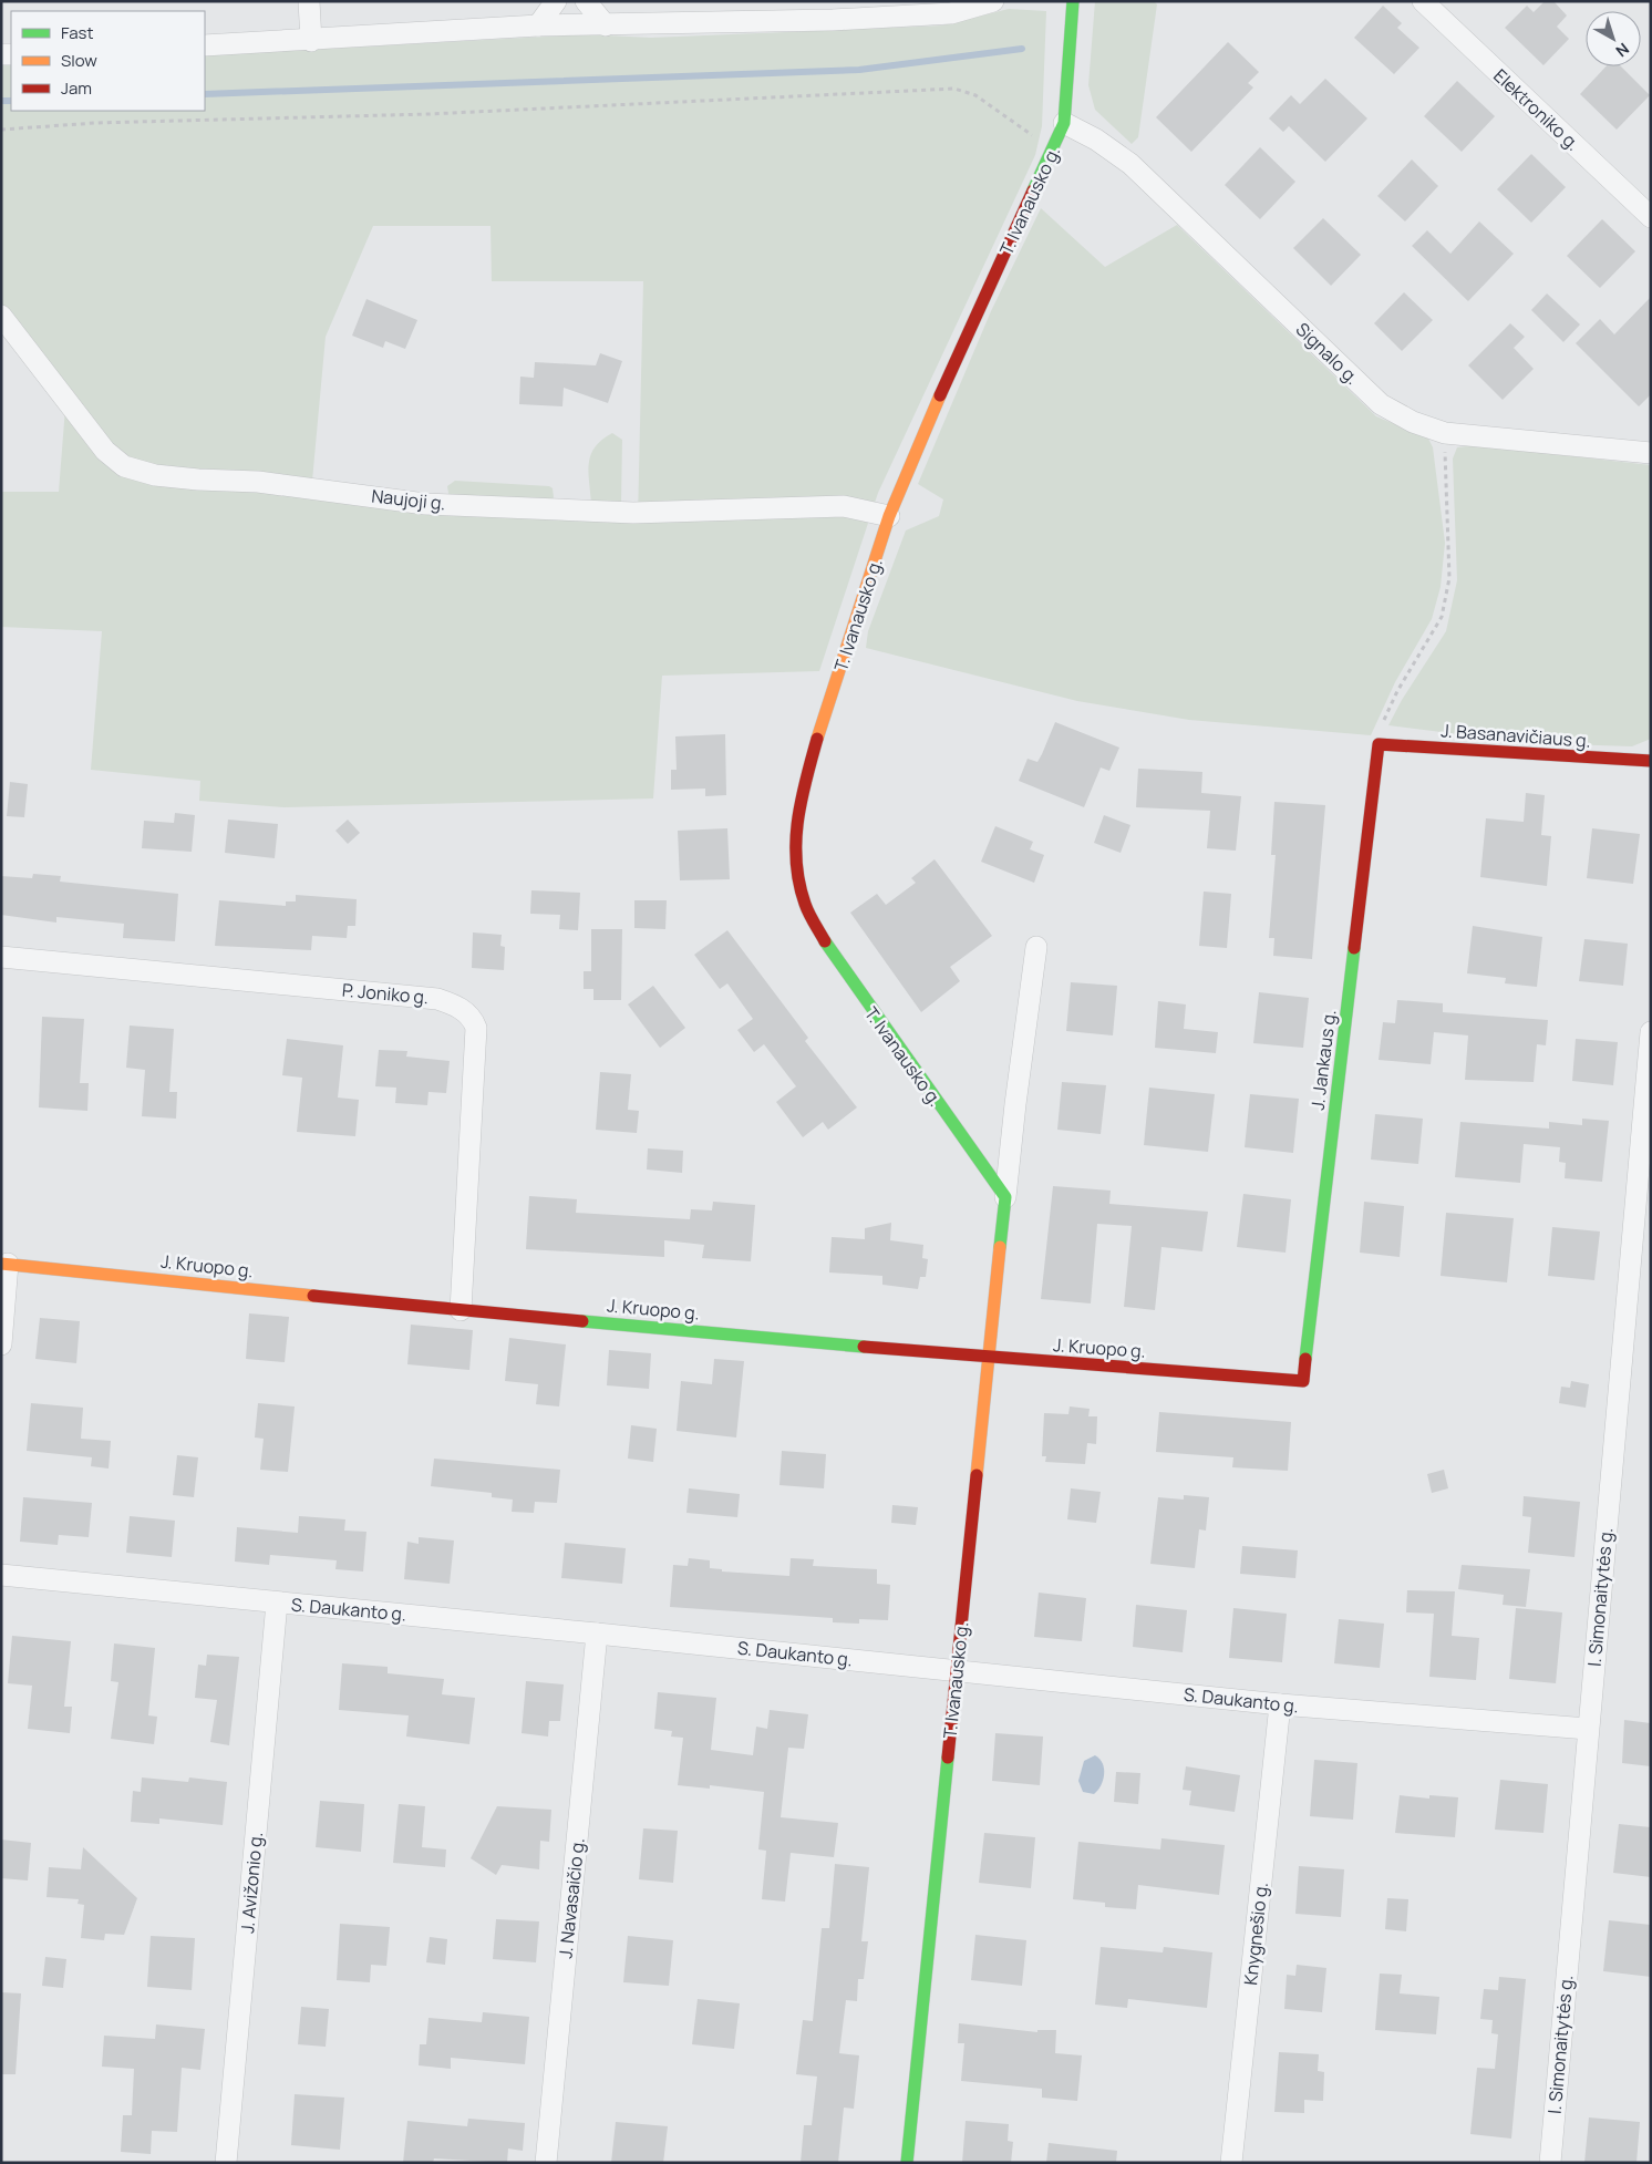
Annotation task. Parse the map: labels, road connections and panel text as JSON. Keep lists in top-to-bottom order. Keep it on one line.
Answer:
{"streets":{"street":["Elektroniko g.","T. Ivanausko g.","Signalo g.","Naujoji g.","J. Basanavičiaus g.","P. Joniko g.","J. Jankaus g.","J. Kruopo g.","I. Simonaitytės g.","S. Daukanto g.","J. Avižonio g.","J. Navasaičio g.","Knygnešio g."]},"crossings":[["T. Ivanausko g.","Signalo g."],["T. Ivanausko g.","Naujoji g."],["T. Ivanausko g.","J. Kruopo g."],["T. Ivanausko g.","S. Daukanto g."],["J. Basanavičiaus g.","J. Jankaus g."],["P. Joniko g.","J. Kruopo g."],["J. Jankaus g.","J. Kruopo g."],["I. Simonaitytės g.","S. Daukanto g."],["S. Daukanto g.","J. Avižonio g."],["S. Daukanto g.","J. Navasaičio g."],["S. Daukanto g.","Knygnešio g."]],"legend":["Fast","Slow","Jam"],"north":"bottom right"}
